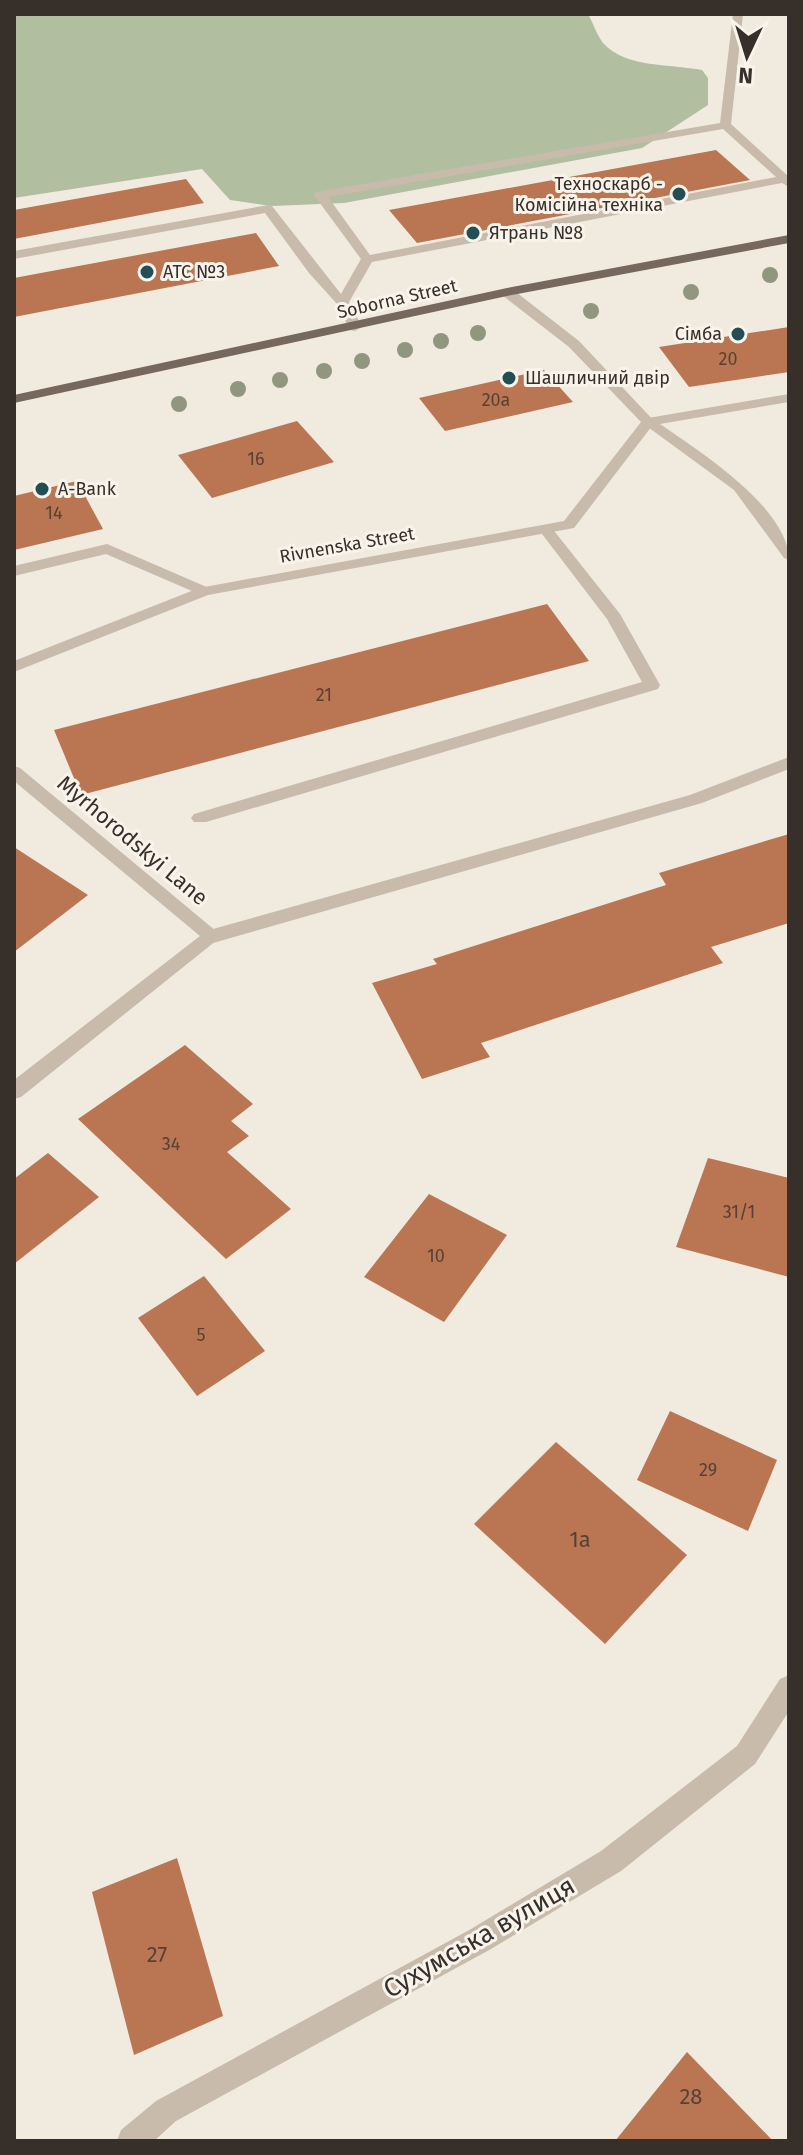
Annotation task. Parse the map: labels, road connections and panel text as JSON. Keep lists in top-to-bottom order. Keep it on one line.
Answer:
{"streets":{"main road":["Soborna Street"],"street":["Rivnenska Street","Myrhorodskyi Lane","Сухумська вулиця"]},"places":["Техноскарб - Комісійна техніка","Ятрань №8","АТС №3","Сімба","Шашличний двір","A-Bank"],"house_numbers":["20","20а","16","14","21","34","31/1","10","5","29","1а","27","28"],"north":"bottom"}
